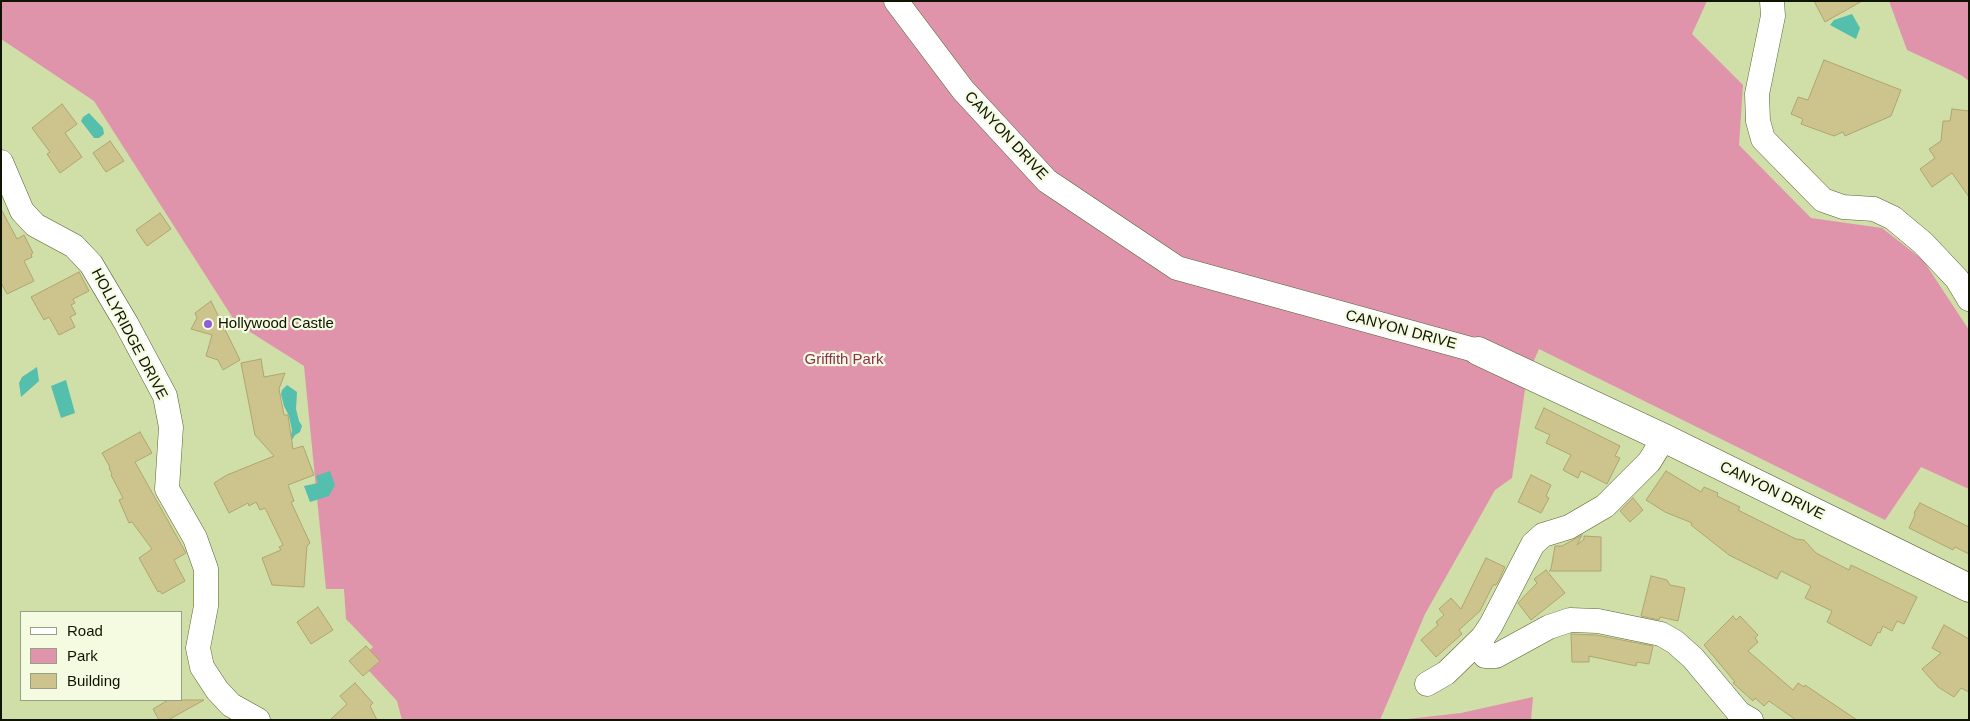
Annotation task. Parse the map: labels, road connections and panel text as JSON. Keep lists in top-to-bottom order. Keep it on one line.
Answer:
{"streets":{"street":["CANYON DRIVE","HOLLYRIDGE DRIVE"]},"parks":["Griffith Park"],"places":["Hollywood Castle"],"legend":["Road","Park","Building"]}
